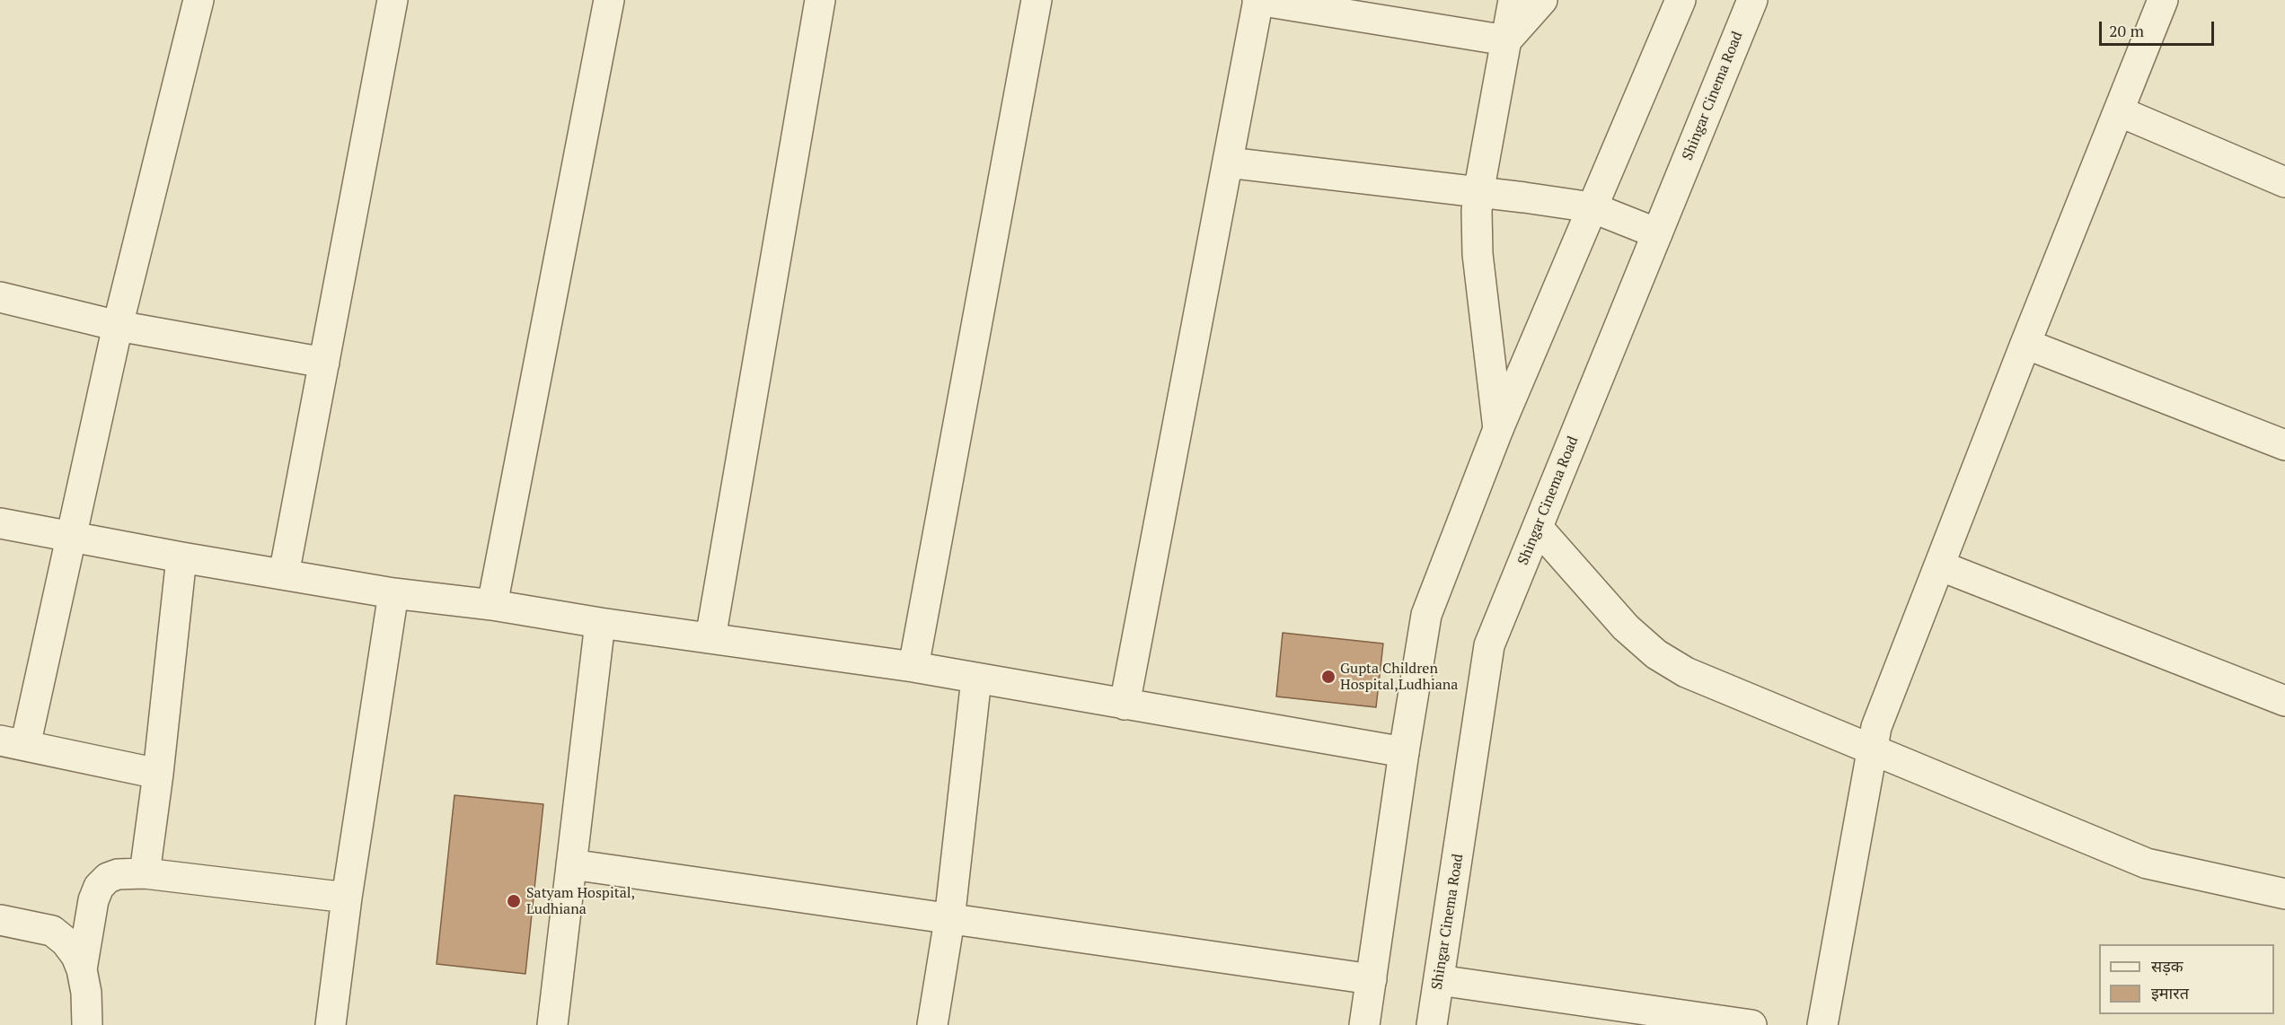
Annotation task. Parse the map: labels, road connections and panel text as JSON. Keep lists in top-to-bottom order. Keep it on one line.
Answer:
{"streets":{"street":["Shingar Cinema Road"]},"places":["Gupta Children Hospital,Ludhiana","Satyam Hospital, Ludhiana"],"legend":["सड़क","इमारत"],"scale_bar":"20 m"}
